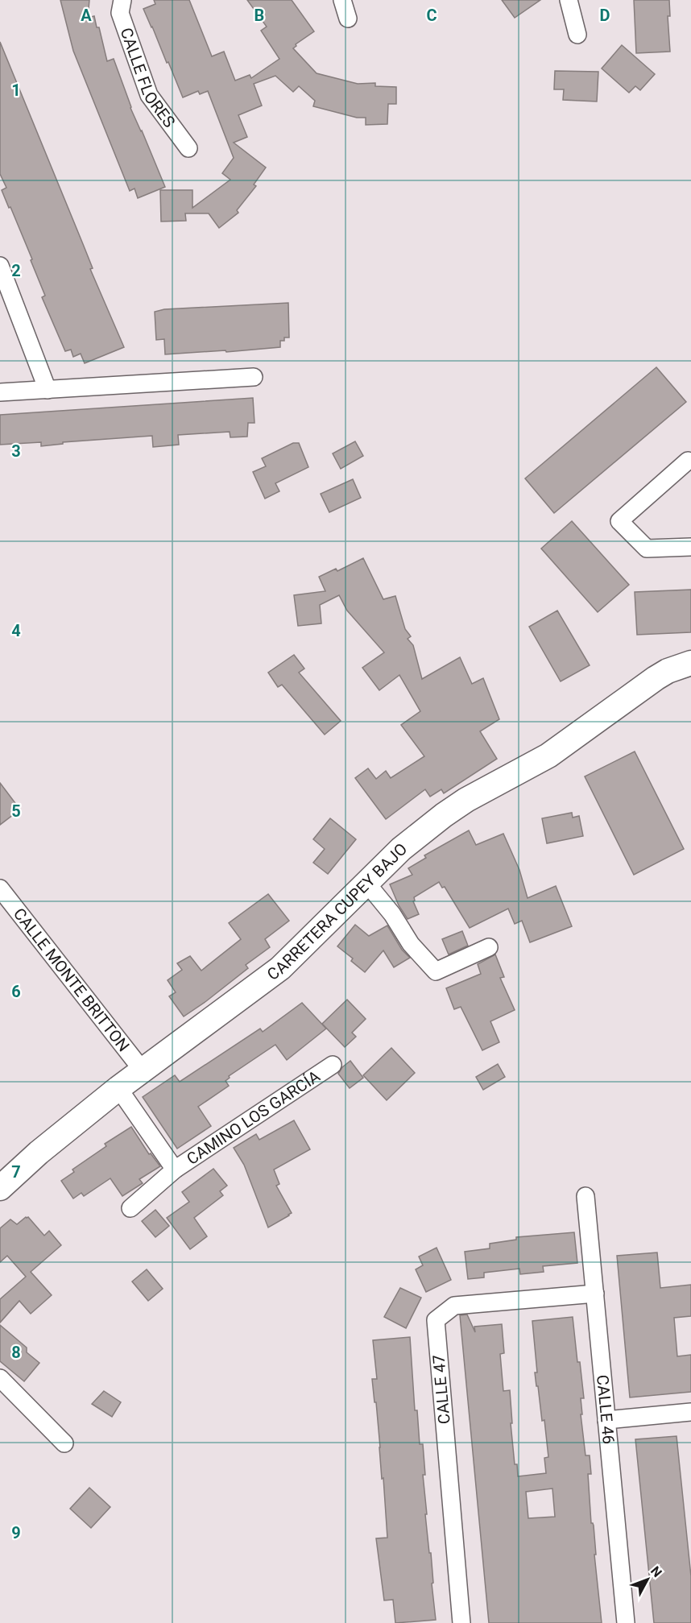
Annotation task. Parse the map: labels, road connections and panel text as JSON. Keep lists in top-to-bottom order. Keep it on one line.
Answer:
{"streets":{"street":["CALLE FLORES","CARRETERA CUPEY BAJO","CALLE MONTE BRITTON","CAMINO LOS GARCÍA","CALLE 47","CALLE 46"]},"crossings":[["CARRETERA CUPEY BAJO","CALLE MONTE BRITTON"],["CARRETERA CUPEY BAJO","CAMINO LOS GARCÍA"],["CALLE 47","CALLE 46"]],"north":"top right","grid":{"columns":["A","B","C","D"],"rows":["1","2","3","4","5","6","7","8","9"]}}
